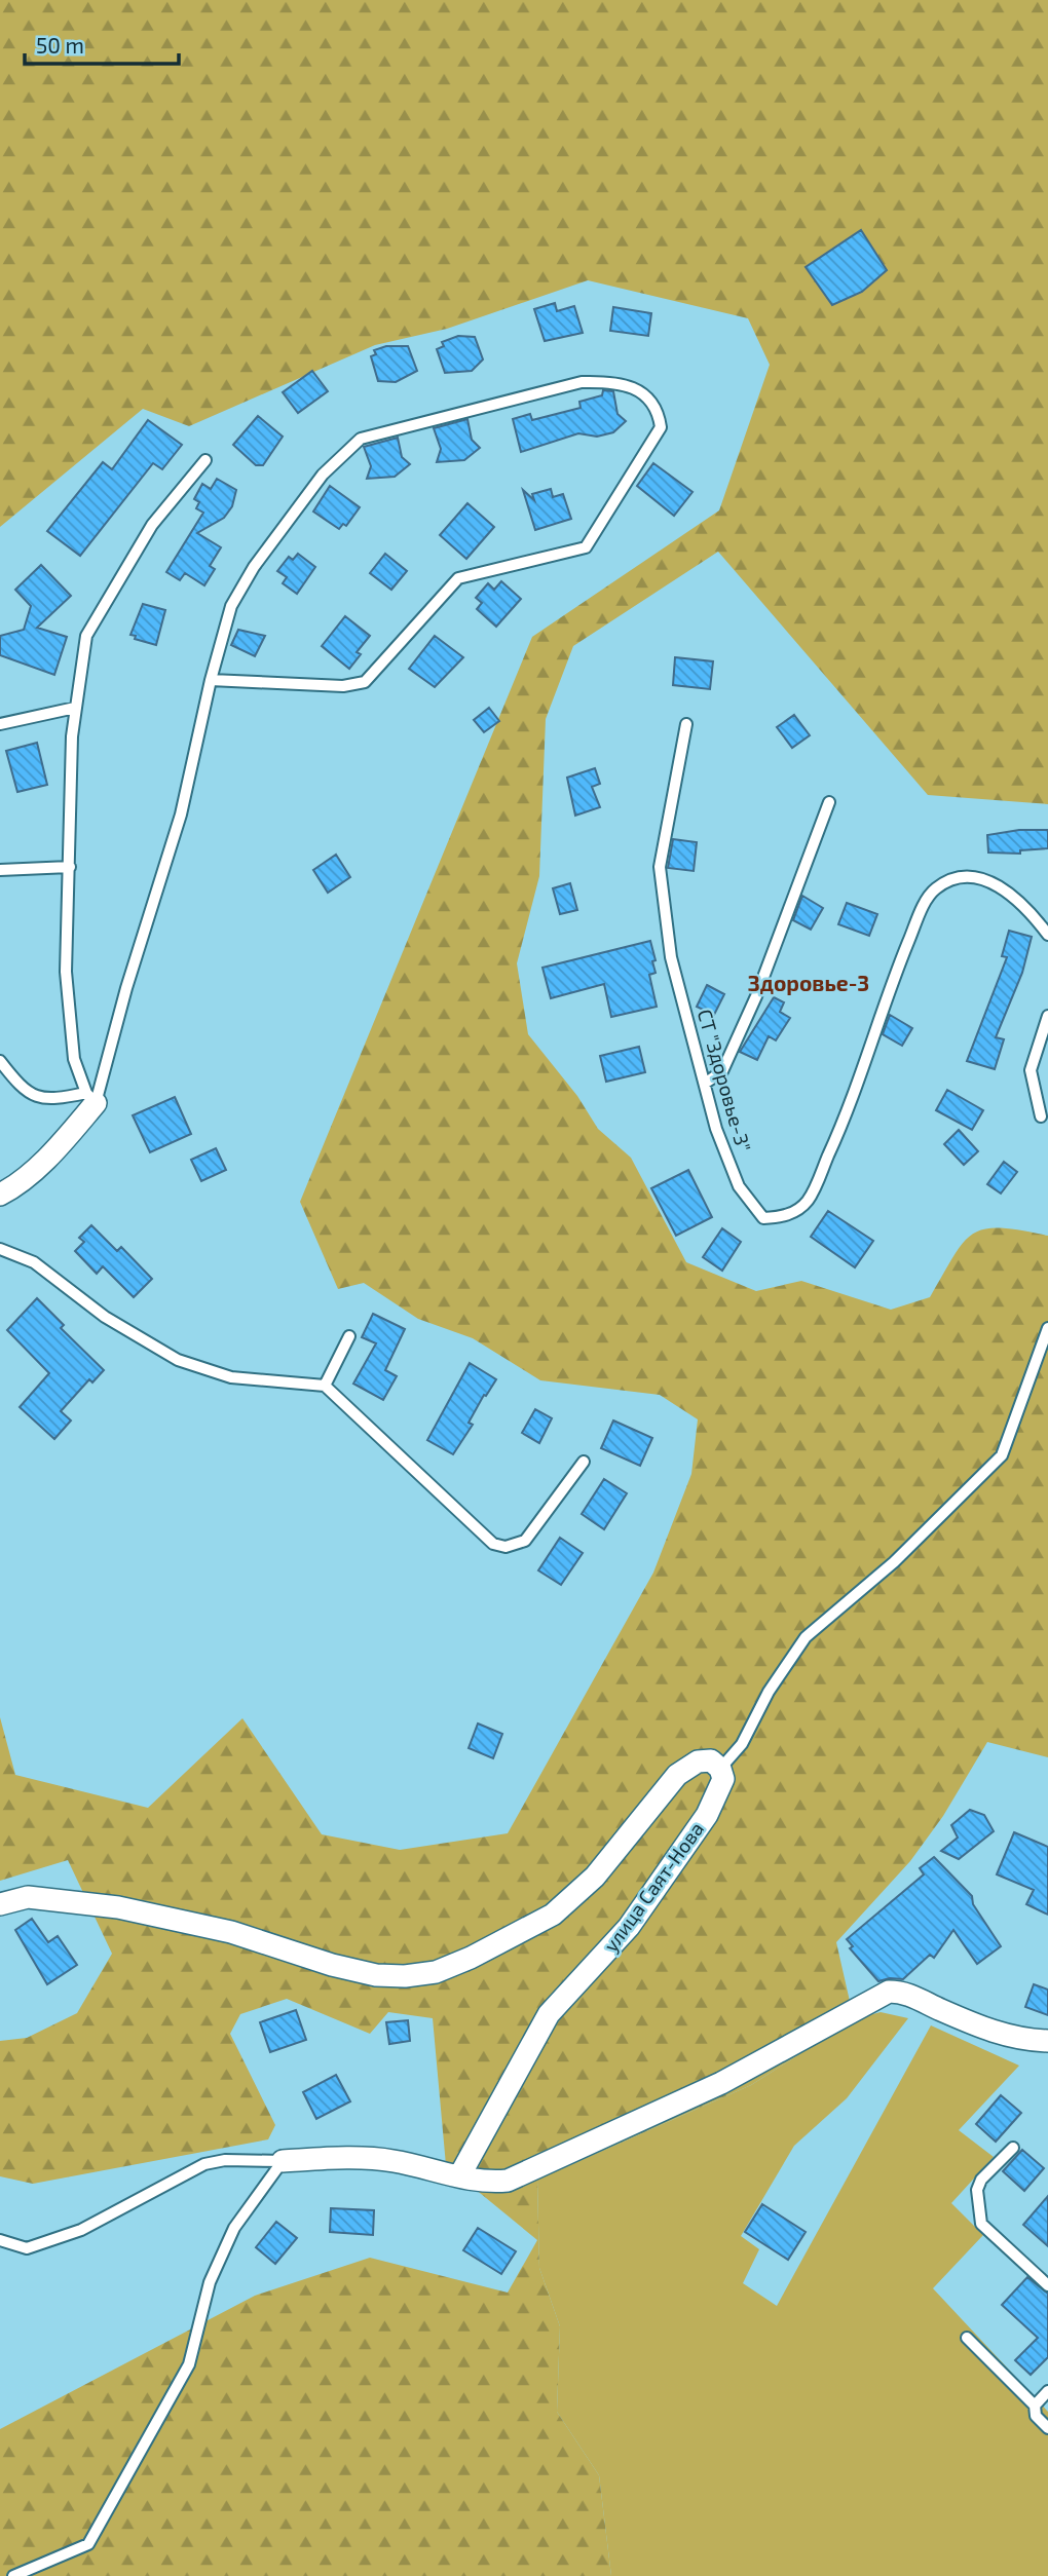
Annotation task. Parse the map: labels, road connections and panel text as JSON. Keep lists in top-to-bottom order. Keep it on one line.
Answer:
{"streets":{"street":["улица Саят-Нова"],"lane":["СТ \"Здоровье-3\""]},"districts":["Здоровье-3"],"scale_bar":"50 m"}
